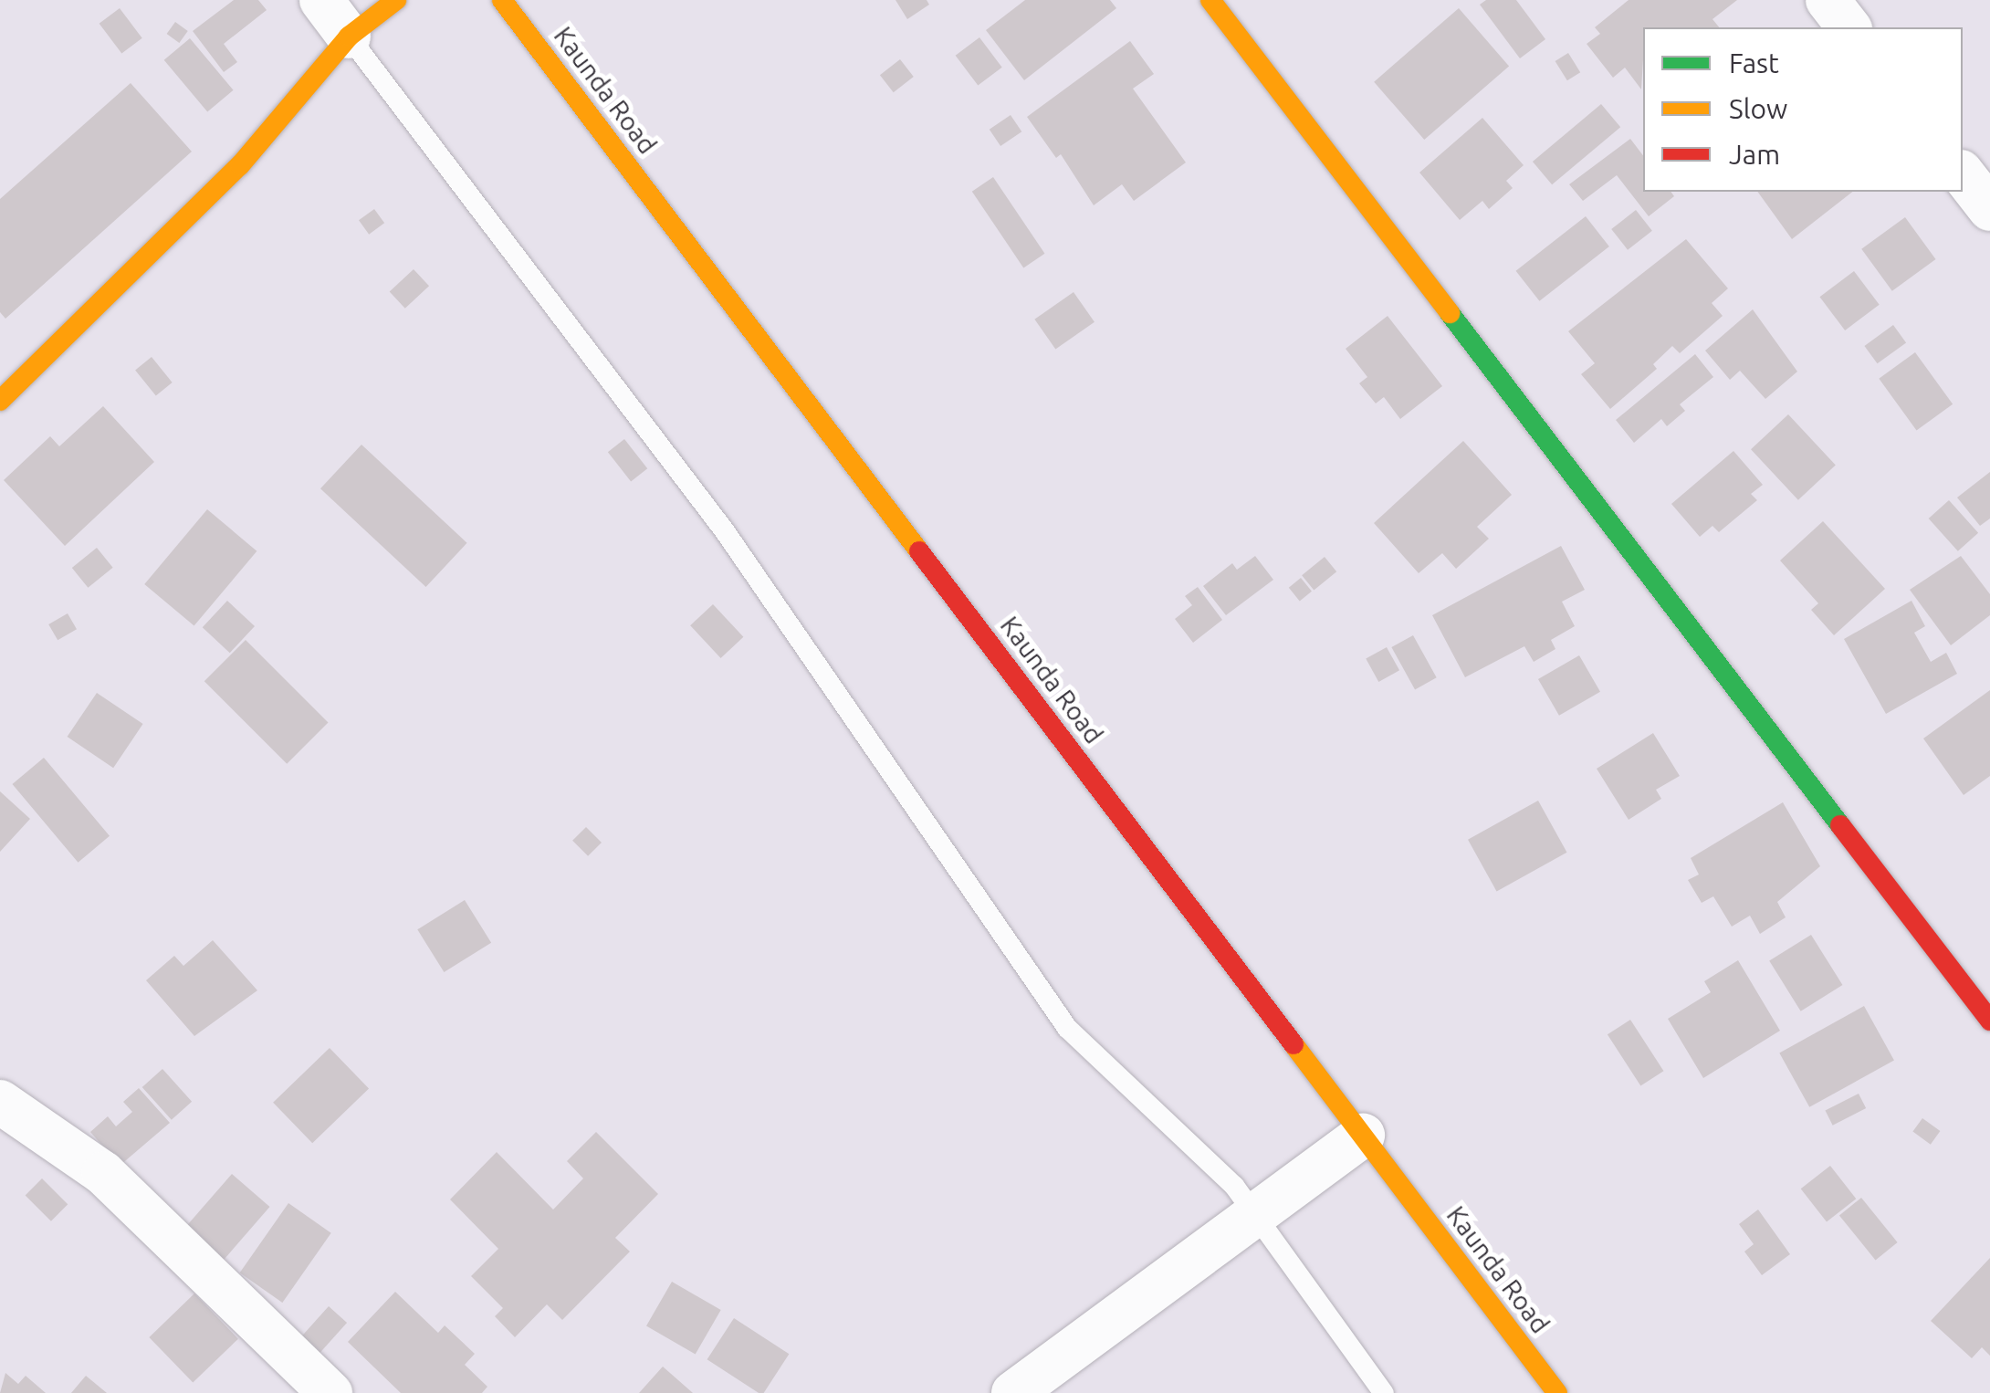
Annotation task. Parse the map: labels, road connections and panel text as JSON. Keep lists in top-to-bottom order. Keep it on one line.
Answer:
{"streets":{"street":["Kaunda Road"]},"legend":["Fast","Slow","Jam"]}
